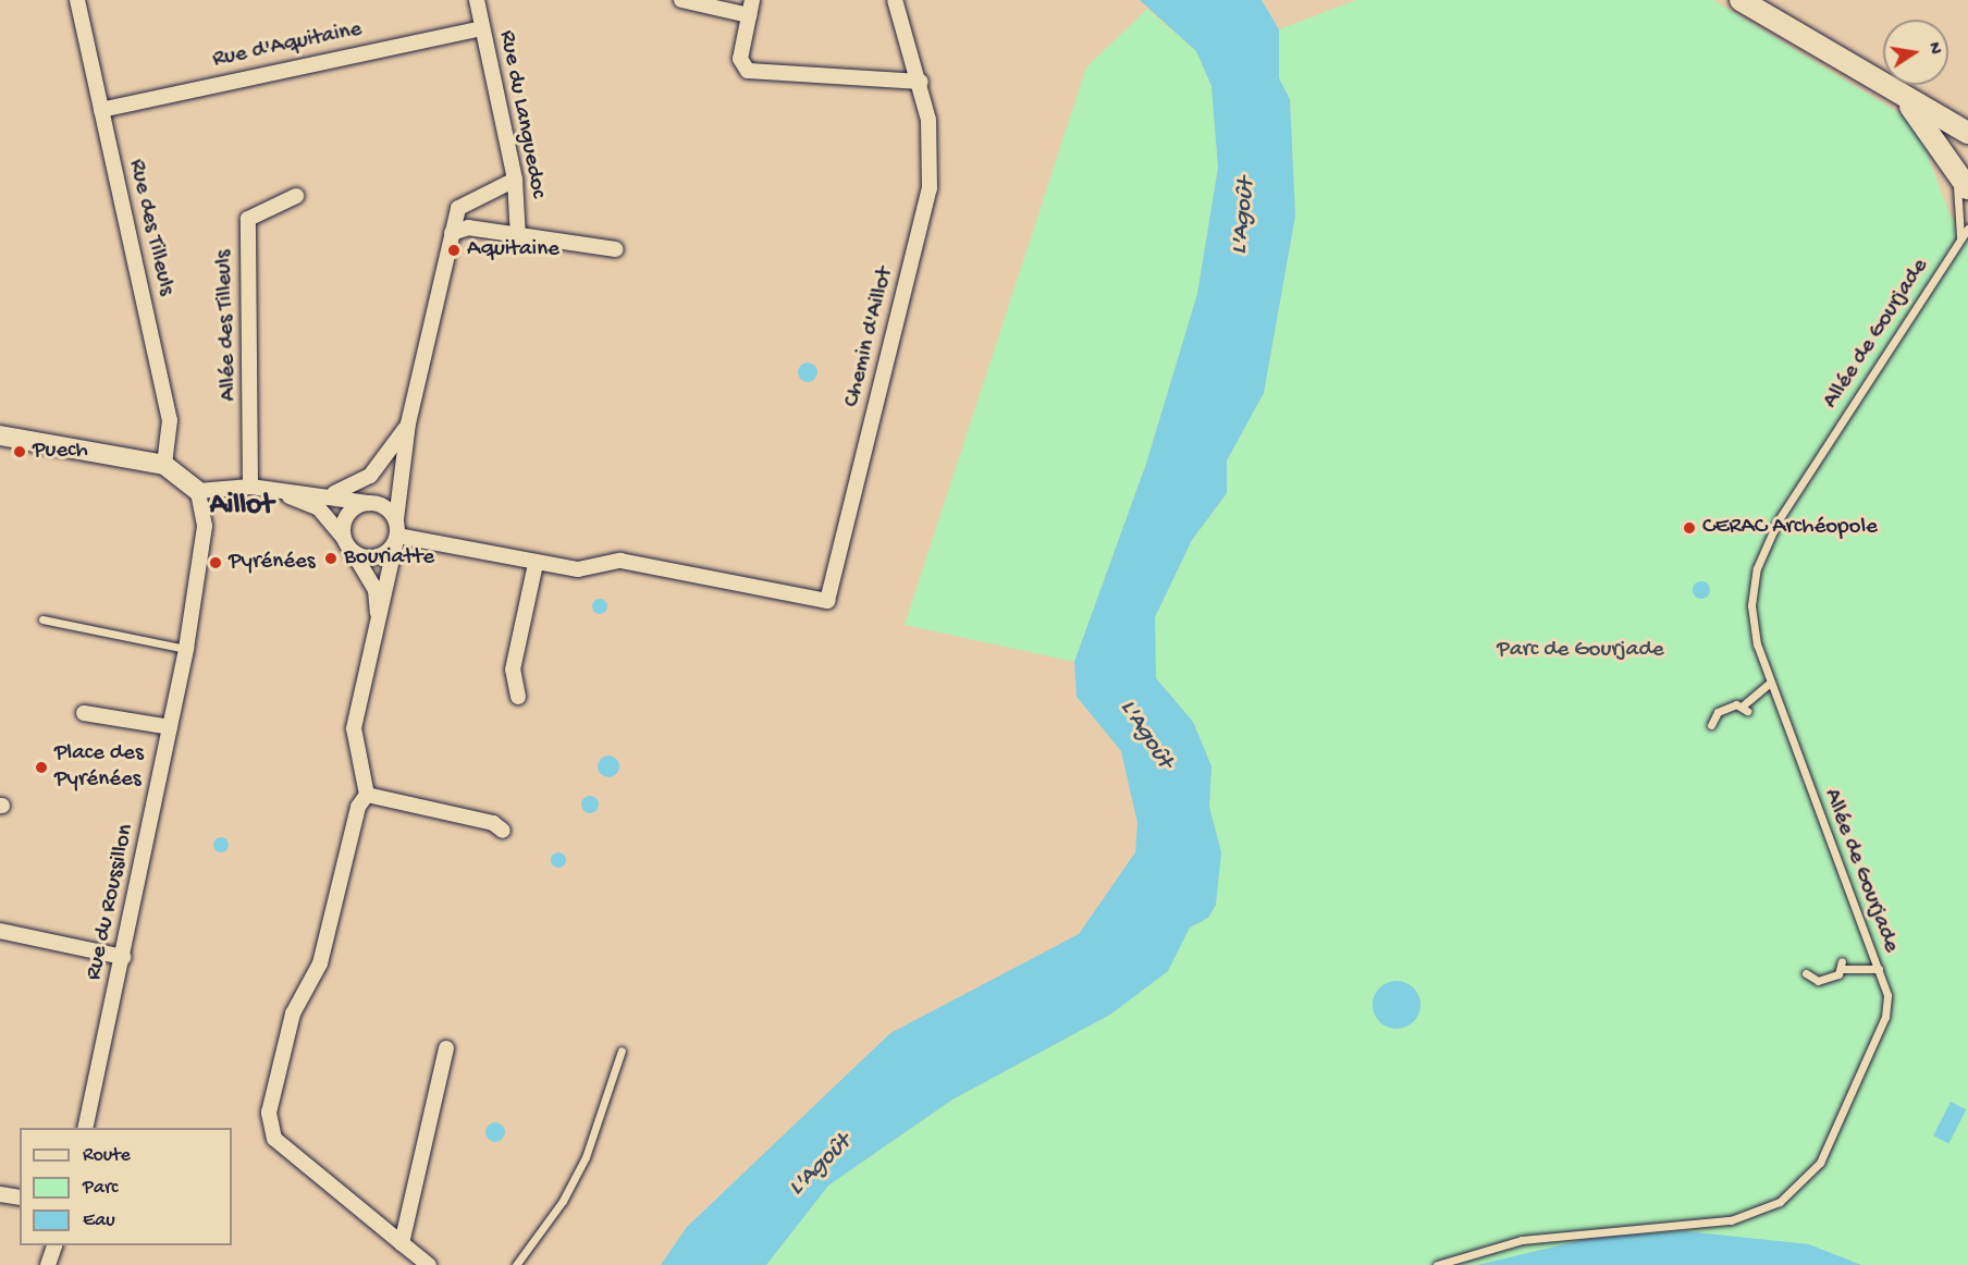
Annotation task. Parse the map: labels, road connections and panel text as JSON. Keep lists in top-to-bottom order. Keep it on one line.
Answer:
{"streets":{"street":["Rue d'Aquitaine","Rue du Languedoc","Rue des Tilleuls","Allée des Tilleuls","Chemin d'Aillot","Rue du Roussillon"],"lane":["Allée de Gourjade"]},"crossings":[["Rue d'Aquitaine","Rue du Languedoc"],["Rue d'Aquitaine","Rue des Tilleuls"]],"districts":["Aillot"],"water":["L'Agoût"],"parks":["Parc de Gourjade"],"places":["Aquitaine","Puech","CERAC Archéopole","Bouriatte","Pyrénées","Place des Pyrénées"],"legend":["Route","Parc","Eau"],"north":"right"}
